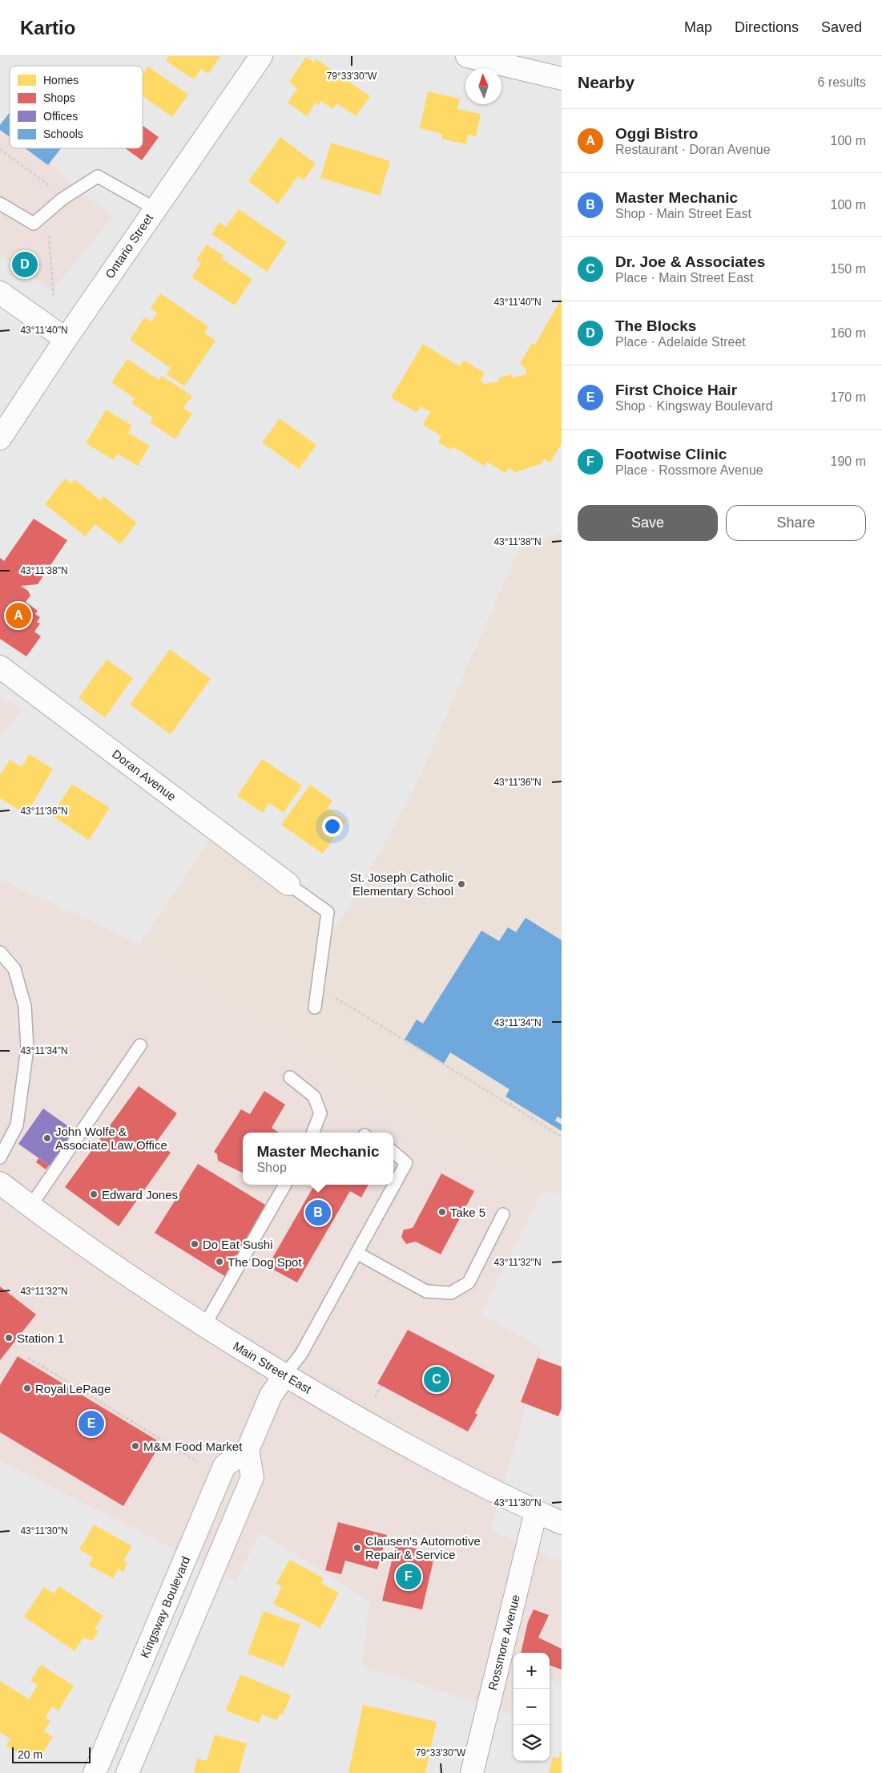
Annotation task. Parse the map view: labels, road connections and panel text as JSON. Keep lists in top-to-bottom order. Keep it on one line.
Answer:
{"streets":{"street":["Ontario Street","Doran Avenue","Main Street East","Kingsway Boulevard","Rossmore Avenue"]},"crossings":[["Main Street East","Rossmore Avenue"]],"places":["St. Joseph Catholic Elementary School","John Wolfe & Associate Law Office","Edward Jones","Take 5","Do Eat Sushi","The Dog Spot","Station 1","Royal LePage","M&M Food Market","Clausen's Automotive Repair & Service"],"legend":["Homes","Shops","Offices","Schools"],"scale_bar":"20 m","north":"top","page":{"header":"Kartio","nav":["Map","Directions","Saved"],"heading":["Nearby","6 results"],"list":[{"mark":"A","name":"Oggi Bistro","note":"Restaurant · Doran Avenue","value":"100 m"},{"mark":"B","name":"Master Mechanic","note":"Shop · Main Street East","value":"100 m"},{"mark":"C","name":"Dr. Joe & Associates","note":"Place · Main Street East","value":"150 m"},{"mark":"D","name":"The Blocks","note":"Place · Adelaide Street","value":"160 m"},{"mark":"E","name":"First Choice Hair","note":"Shop · Kingsway Boulevard","value":"170 m"},{"mark":"F","name":"Footwise Clinic","note":"Place · Rossmore Avenue","value":"190 m"}],"pins":["D","A","B","C","E","F"],"buttons":["Save","Share"],"popup":["Master Mechanic","Shop"],"map_buttons":["+","−"],"scale":"20 m"},"coordinates":["79°33'30\"W","43°11'40\"N","43°11'38\"N","43°11'36\"N","43°11'34\"N","43°11'32\"N","43°11'30\"N"]}
